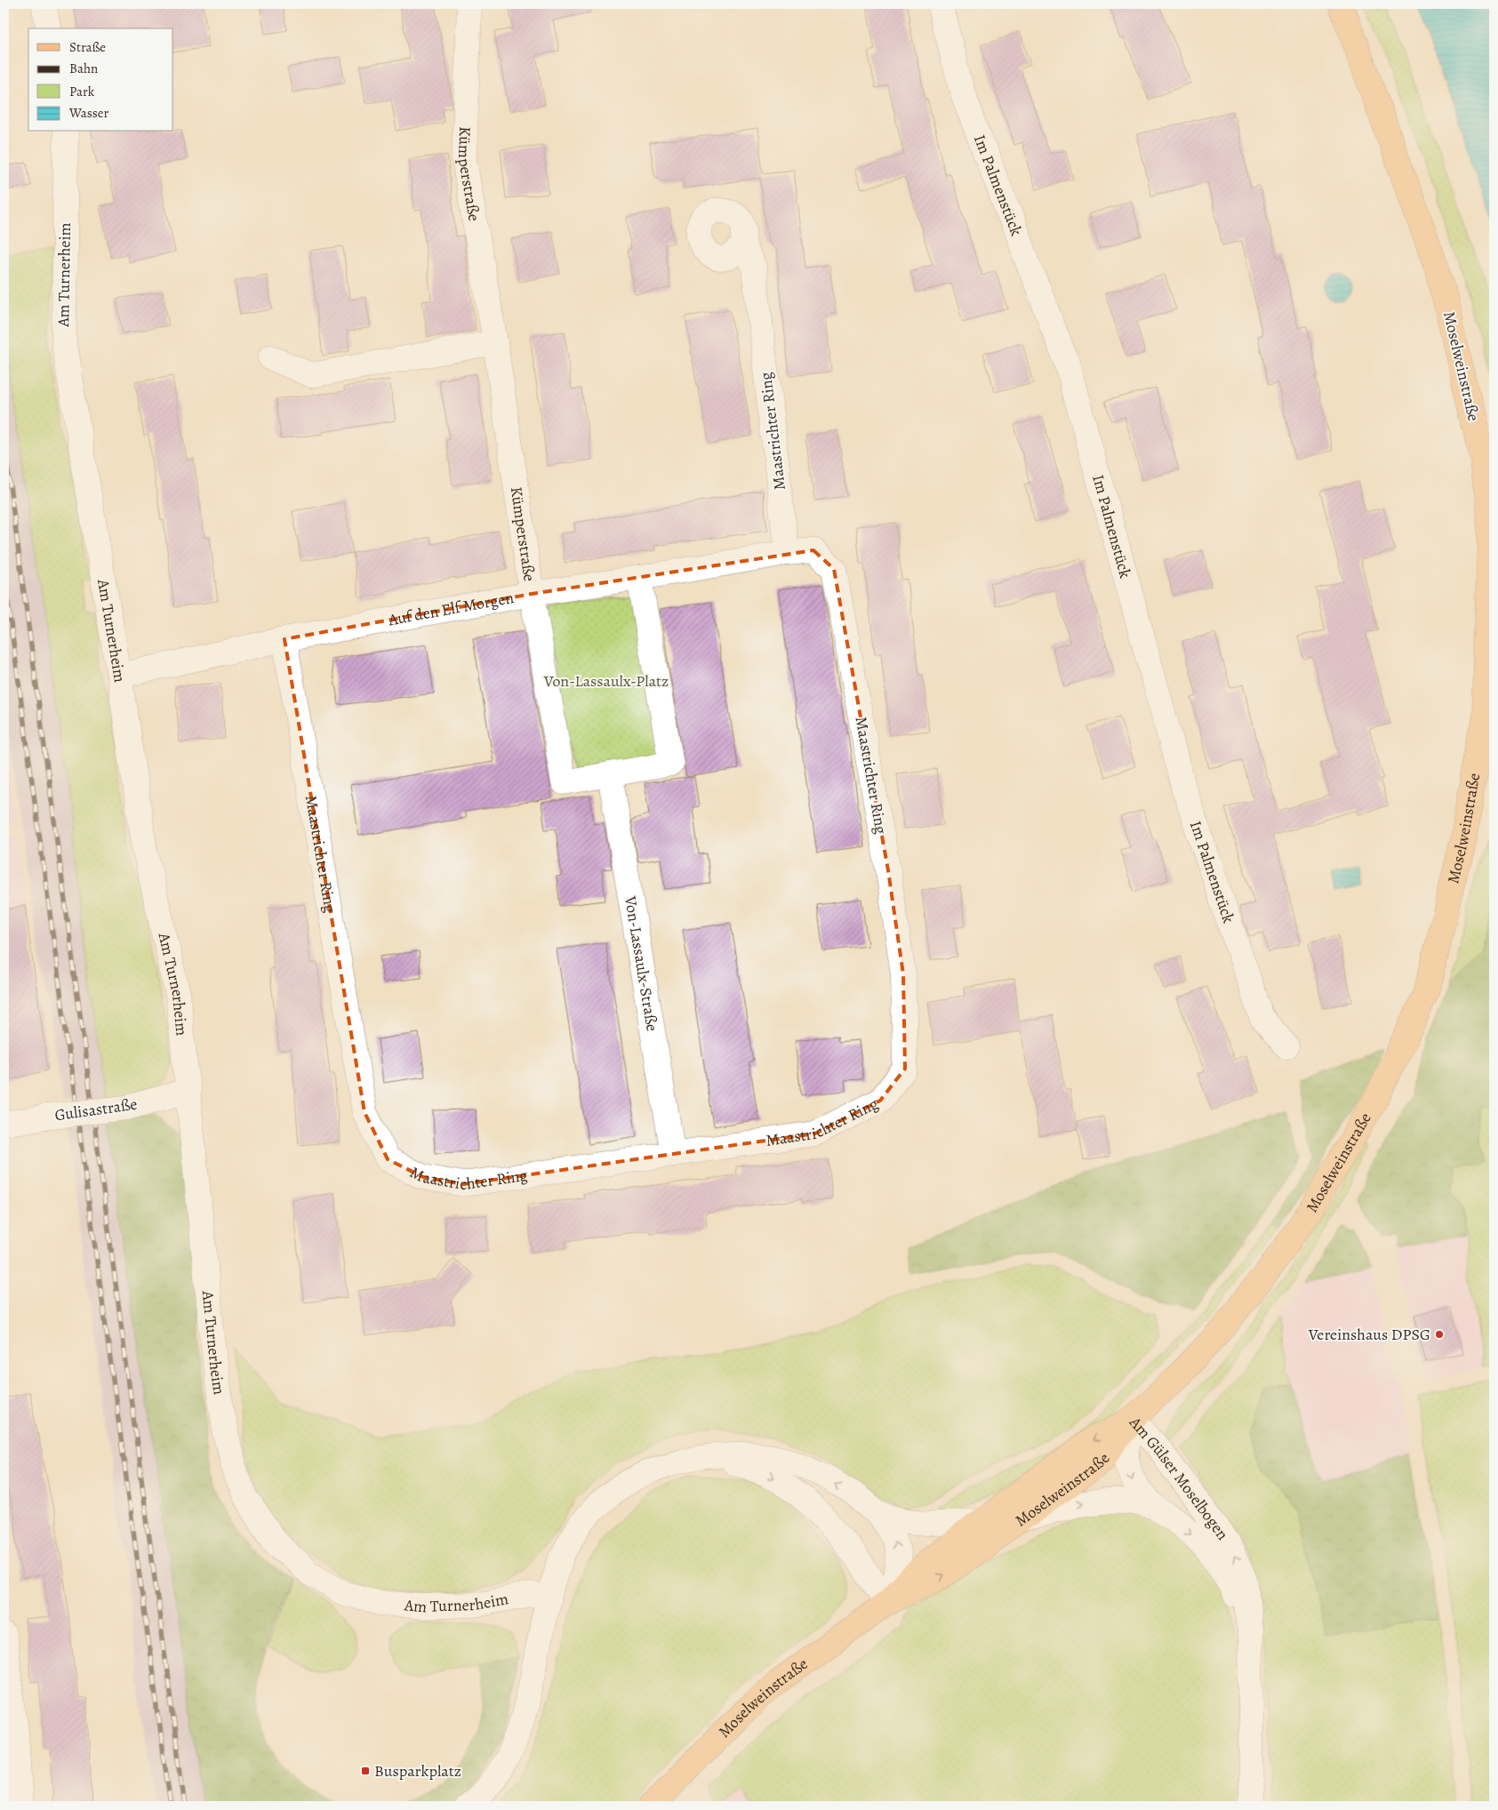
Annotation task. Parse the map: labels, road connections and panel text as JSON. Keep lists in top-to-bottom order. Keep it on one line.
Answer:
{"streets":{"main road":["Moselweinstraße"],"street":["Kümperstraße","Im Palmenstück","Am Turnerheim","Maastrichter Ring","Auf den Elf Morgen","Von-Lassaulx-Straße","Gulisastraße","Am Gülser Moselbogen"]},"crossings":[["Kümperstraße","Auf den Elf Morgen"],["Am Turnerheim","Auf den Elf Morgen"],["Am Turnerheim","Gulisastraße"],["Moselweinstraße","Am Gülser Moselbogen"],["Maastrichter Ring","Auf den Elf Morgen"],["Maastrichter Ring","Von-Lassaulx-Straße"]],"parks":["Von-Lassaulx-Platz"],"places":{"other":["Vereinshaus DPSG"],"transit":["Busparkplatz"]},"legend":["Straße","Bahn","Park","Wasser"]}
